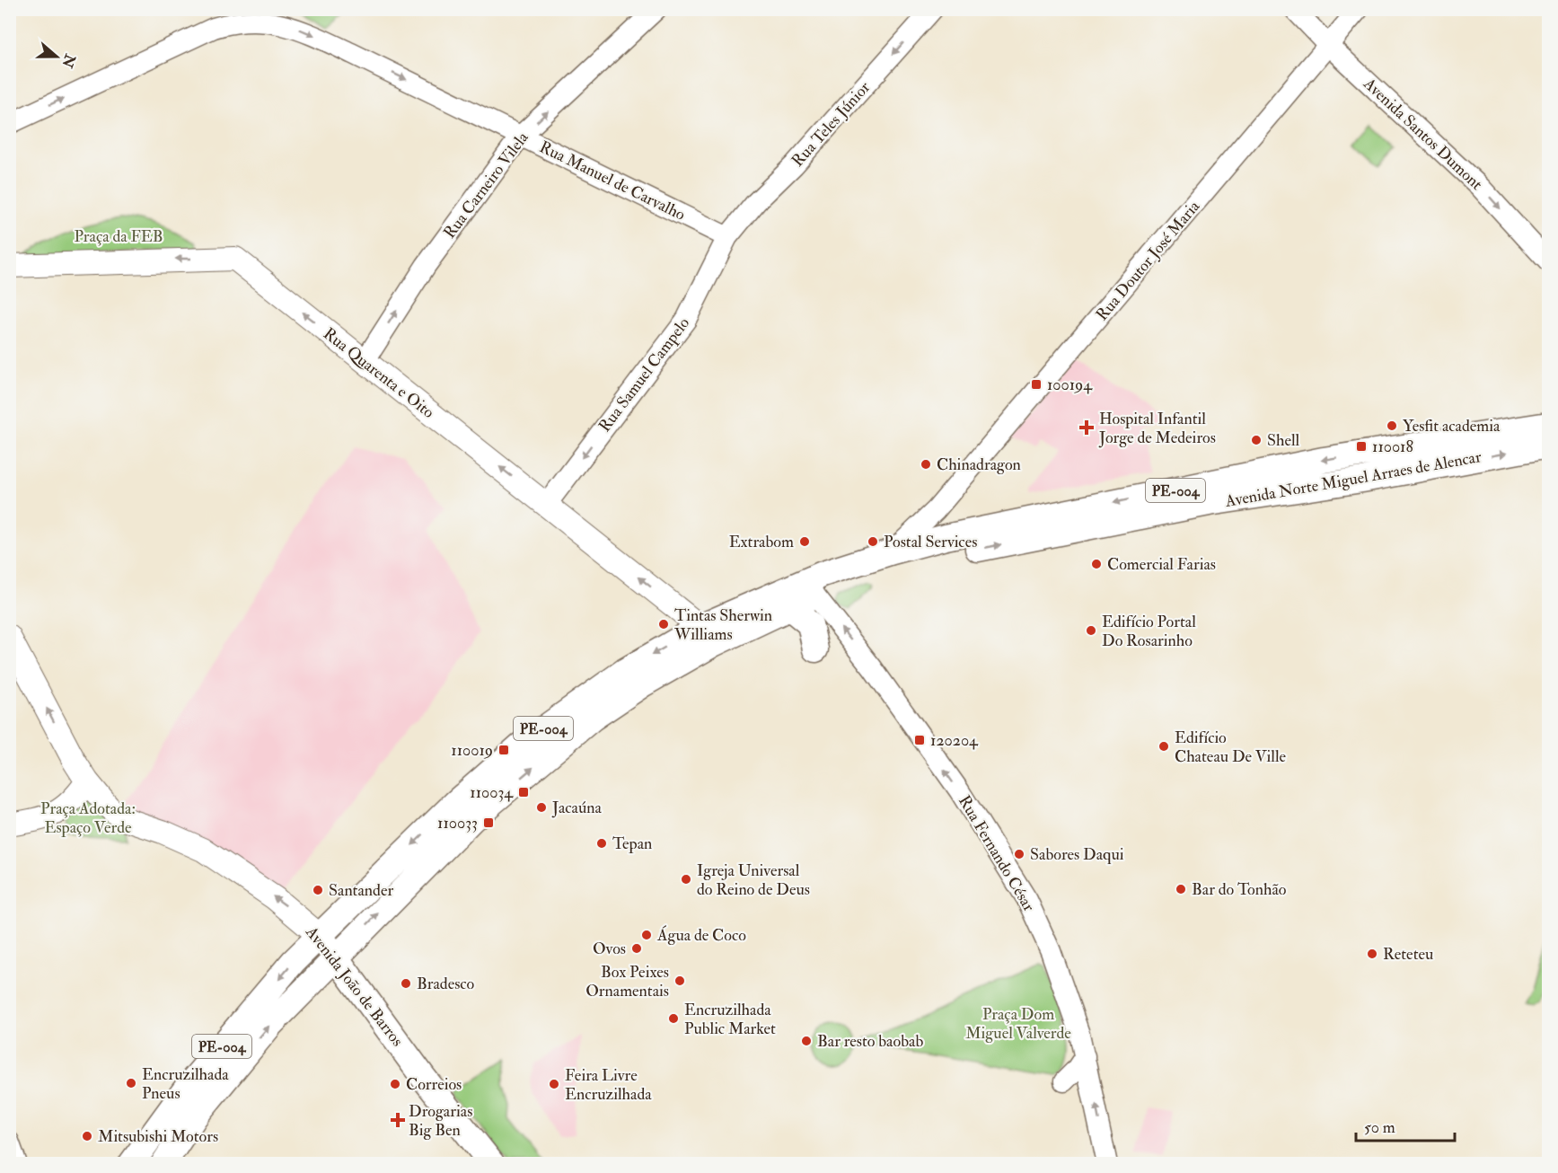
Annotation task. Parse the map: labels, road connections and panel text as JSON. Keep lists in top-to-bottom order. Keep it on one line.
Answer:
{"streets":{"main road":["Rua Quarenta e Oito","Avenida Norte Miguel Arraes de Alencar","PE-004","Avenida João de Barros"],"street":["Rua Teles Júnior","Avenida Santos Dumont","Rua Manuel de Carvalho","Rua Carneiro Vilela","Rua Doutor José Maria","Rua Samuel Campelo","Rua Fernando César"]},"crossings":[["Rua Teles Júnior","Rua Manuel de Carvalho"],["Rua Teles Júnior","Rua Samuel Campelo"],["Avenida Santos Dumont","Rua Doutor José Maria"],["Rua Manuel de Carvalho","Rua Carneiro Vilela"],["Rua Manuel de Carvalho","Rua Samuel Campelo"],["Rua Carneiro Vilela","Rua Quarenta e Oito"],["Rua Doutor José Maria","Avenida Norte Miguel Arraes de Alencar"],["Rua Quarenta e Oito","Rua Samuel Campelo"],["Rua Quarenta e Oito","Avenida Norte Miguel Arraes de Alencar"],["Avenida Norte Miguel Arraes de Alencar","Rua Fernando César"],["Avenida Norte Miguel Arraes de Alencar","Avenida João de Barros"]],"one_way":["Rua Teles Júnior","Avenida Santos Dumont","Rua Manuel de Carvalho","Rua Carneiro Vilela","Rua Quarenta e Oito","Rua Samuel Campelo","Rua Fernando César","Avenida João de Barros"],"parks":["Praça da FEB","Praça Adotada: Espaço Verde","Praça Dom Miguel Valverde"],"places":{"transit":["100194","110018","120204","110019","110034","110033"],"other":["Yesfit academia","Shell","Chinadragon","Extrabom","Postal Services","Comercial Farias","Tintas Sherwin Williams","Edifício Portal Do Rosarinho","Edifício Chateau De Ville","Jacaúna","Tepan","Sabores Daqui","Igreja Universal do Reino de Deus","Bar do Tonhão","Santander","Água de Coco","Ovos","Reteteu","Box Peixes Ornamentais","Bradesco","Encruzilhada Public Market","Bar resto baobab","Encruzilhada Pneus","Correios","Feira Livre Encruzilhada","Mitsubishi Motors"],"health":["Hospital Infantil Jorge de Medeiros","Drogarias Big Ben"]},"scale_bar":"50 m","north":"right"}
